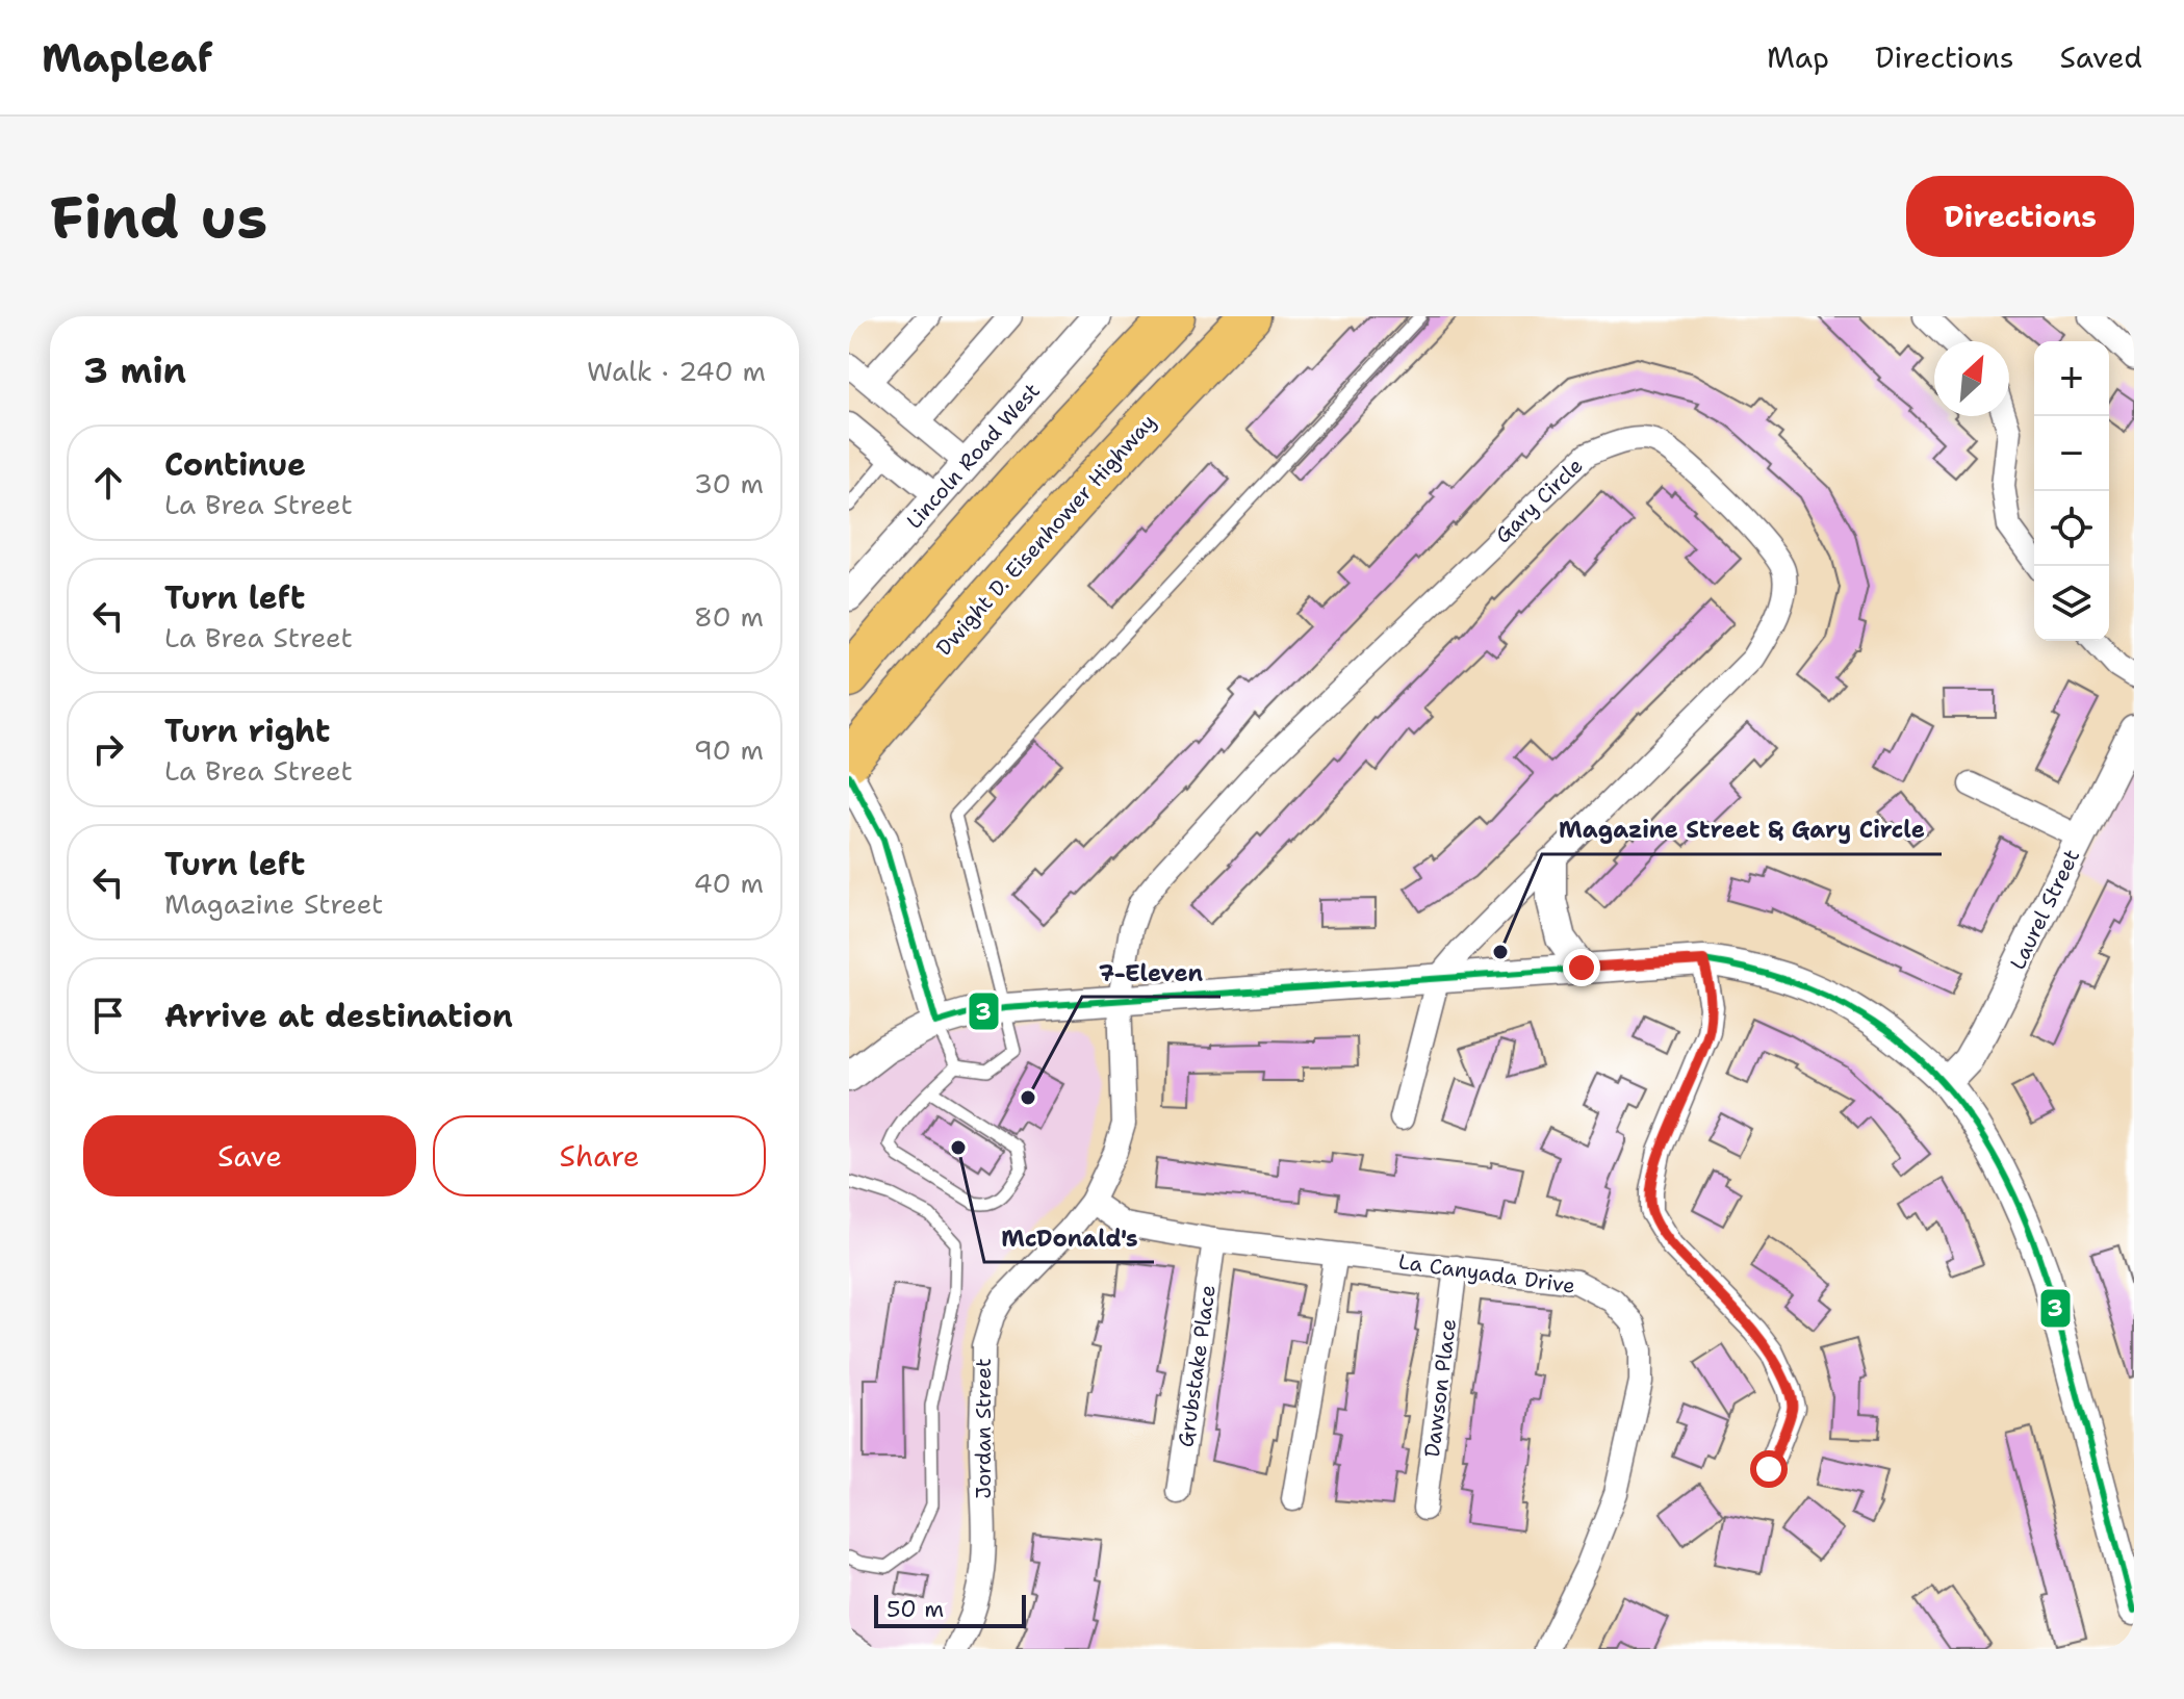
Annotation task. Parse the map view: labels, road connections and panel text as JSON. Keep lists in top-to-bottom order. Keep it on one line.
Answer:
{"streets":{"highway":["Dwight D. Eisenhower Highway"],"street":["Lincoln Road West","Gary Circle","Laurel Street","La Canyada Drive","Grubstake Place","Dawson Place","Jordan Street"]},"crossings":[["Gary Circle","Jordan Street"],["La Canyada Drive","Grubstake Place"],["La Canyada Drive","Dawson Place"],["La Canyada Drive","Jordan Street"]],"places":["Magazine Street & Gary Circle","7-Eleven","McDonald's"],"lines":["transit line 3"],"scale_bar":"50 m","north":"top right","page":{"header":"Mapleaf","nav":["Map","Directions","Saved"],"buttons":["Directions",["Save","Share"]],"title":"Find us","heading":["3 min","Walk · 240 m"],"map_buttons":["+","−"],"list":[["Continue","La Brea Street","30 m"],["Turn left","La Brea Street","80 m"],["Turn right","La Brea Street","90 m"],["Turn left","Magazine Street","40 m"],"Arrive at destination"],"scale":"50 m"}}
